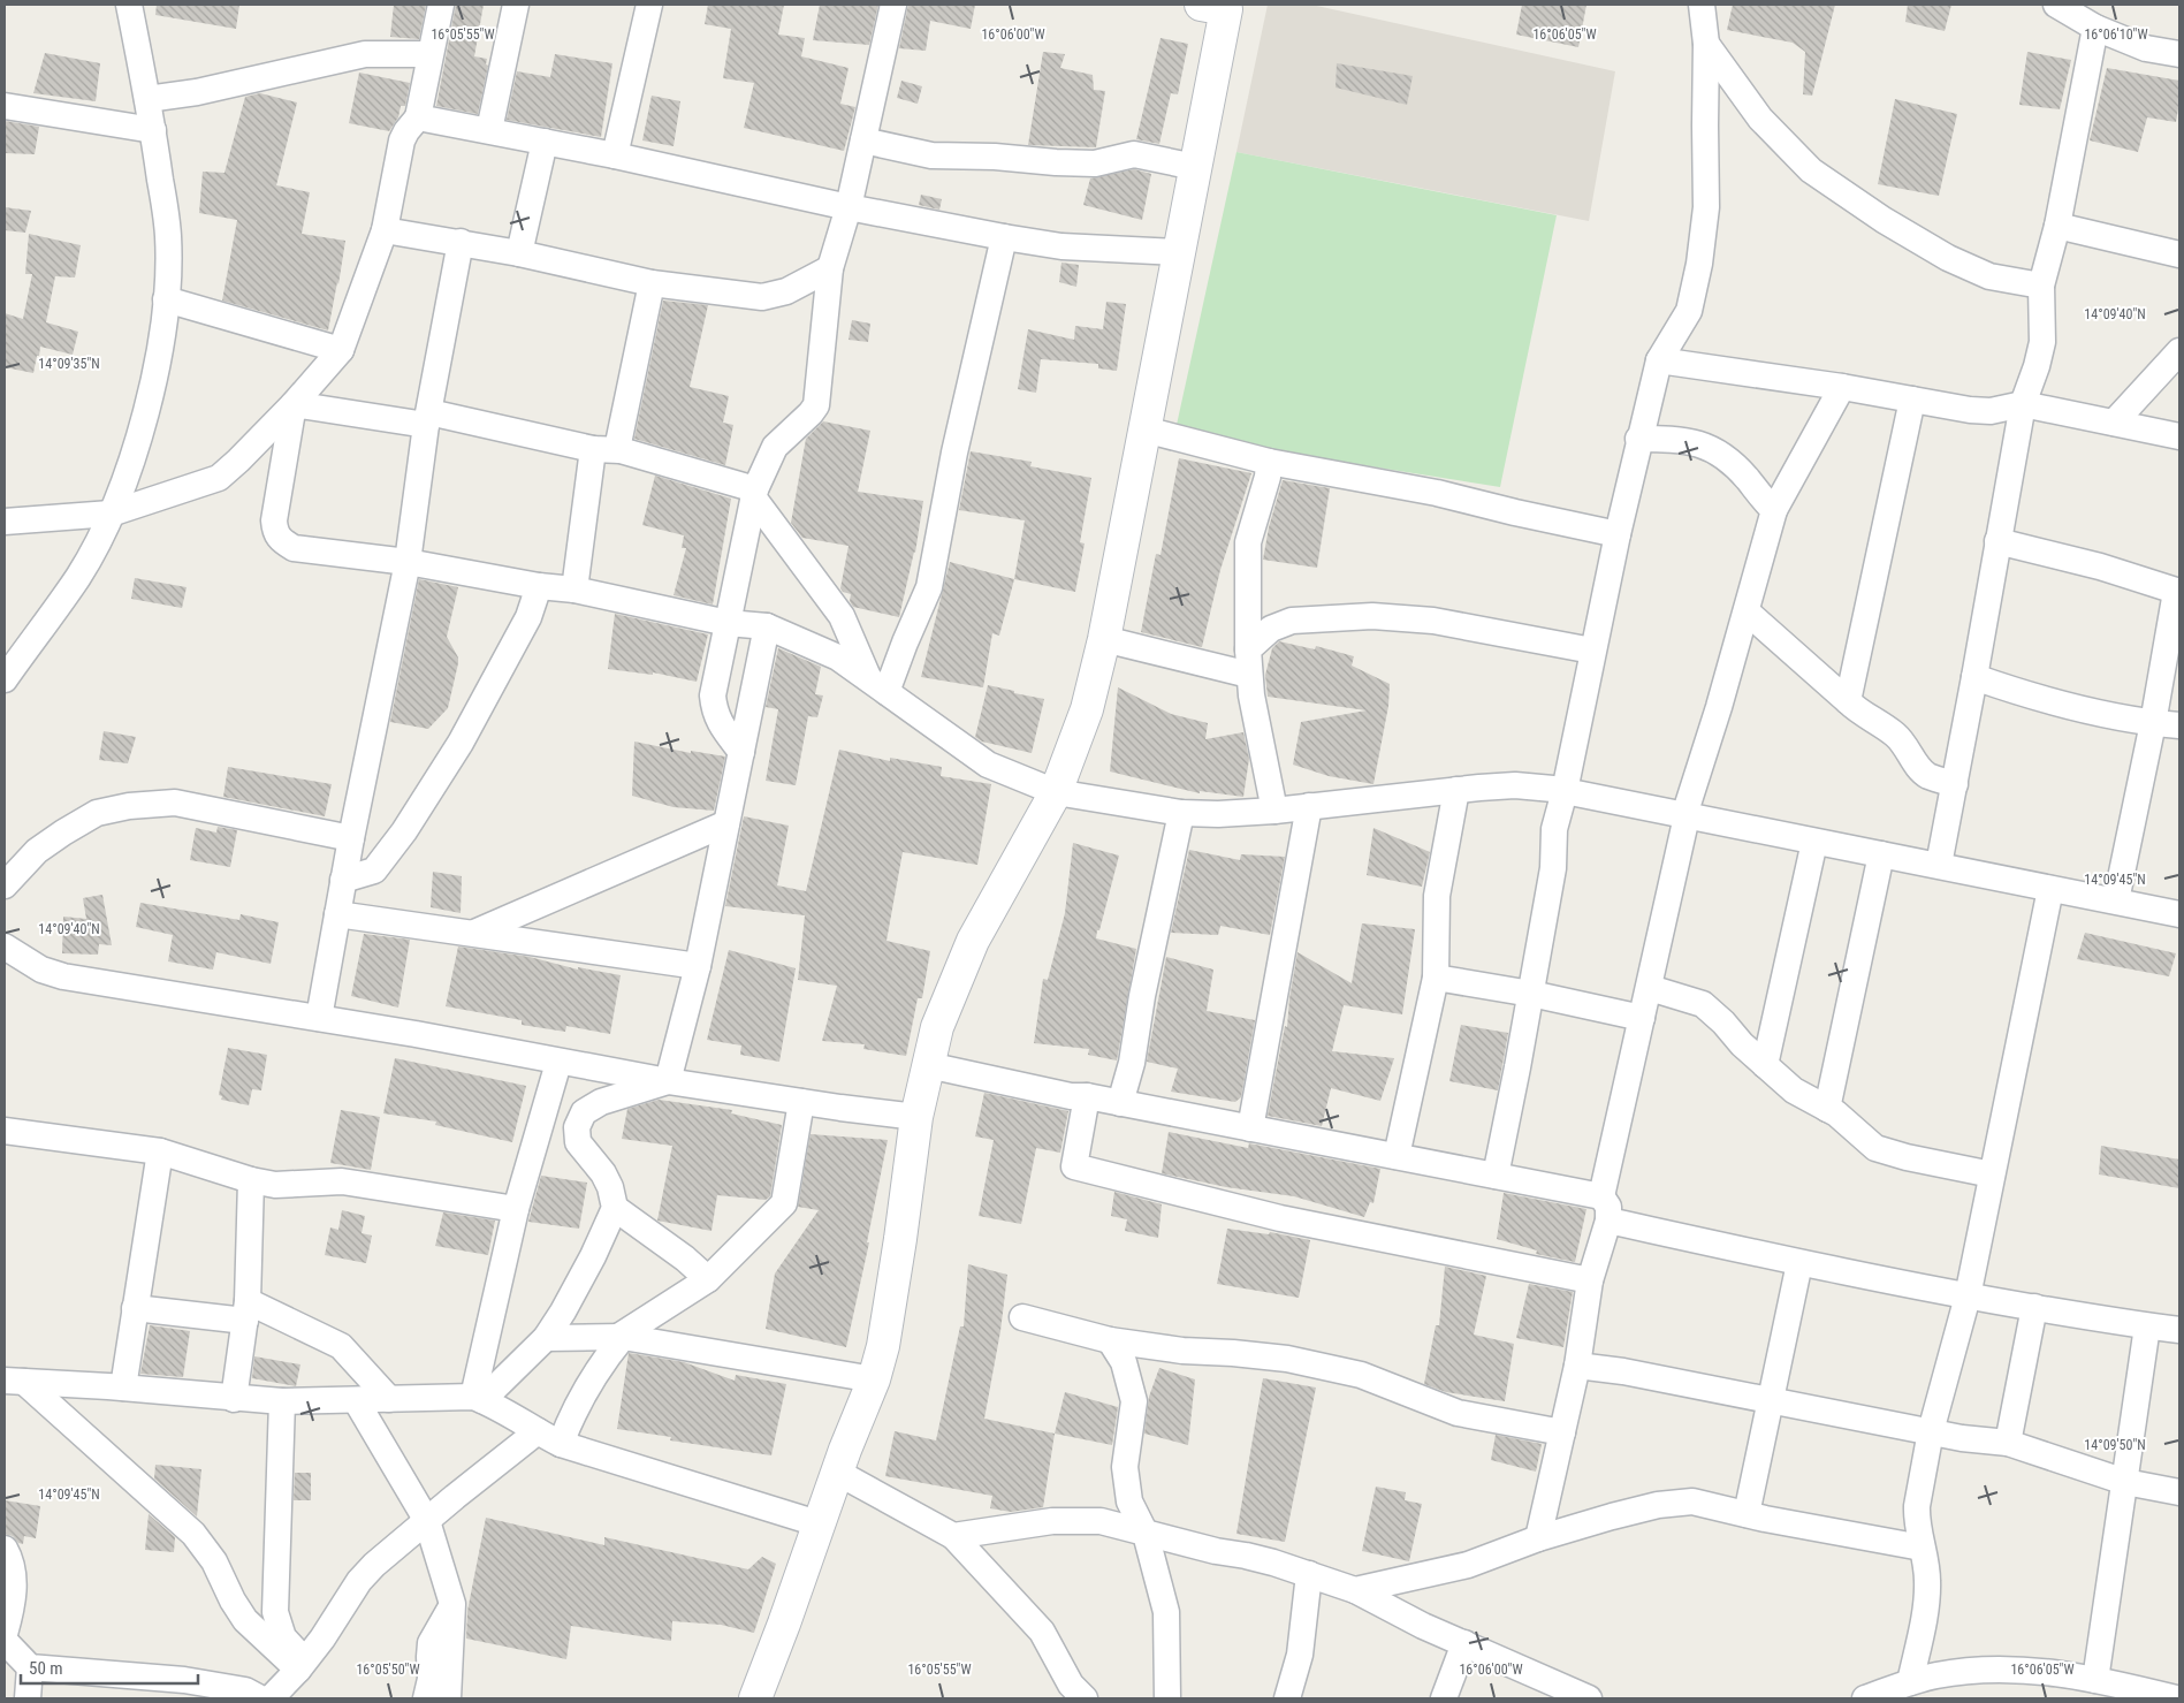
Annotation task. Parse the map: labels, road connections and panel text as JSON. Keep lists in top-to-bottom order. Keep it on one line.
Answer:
{"scale_bar":"50 m","coordinates":["16°06'10\"W","16°05'55\"W","16°06'00\"W","16°06'05\"W","14°09'40\"N","14°09'35\"N","14°09'45\"N","14°09'50\"N","16°05'50\"W"]}
